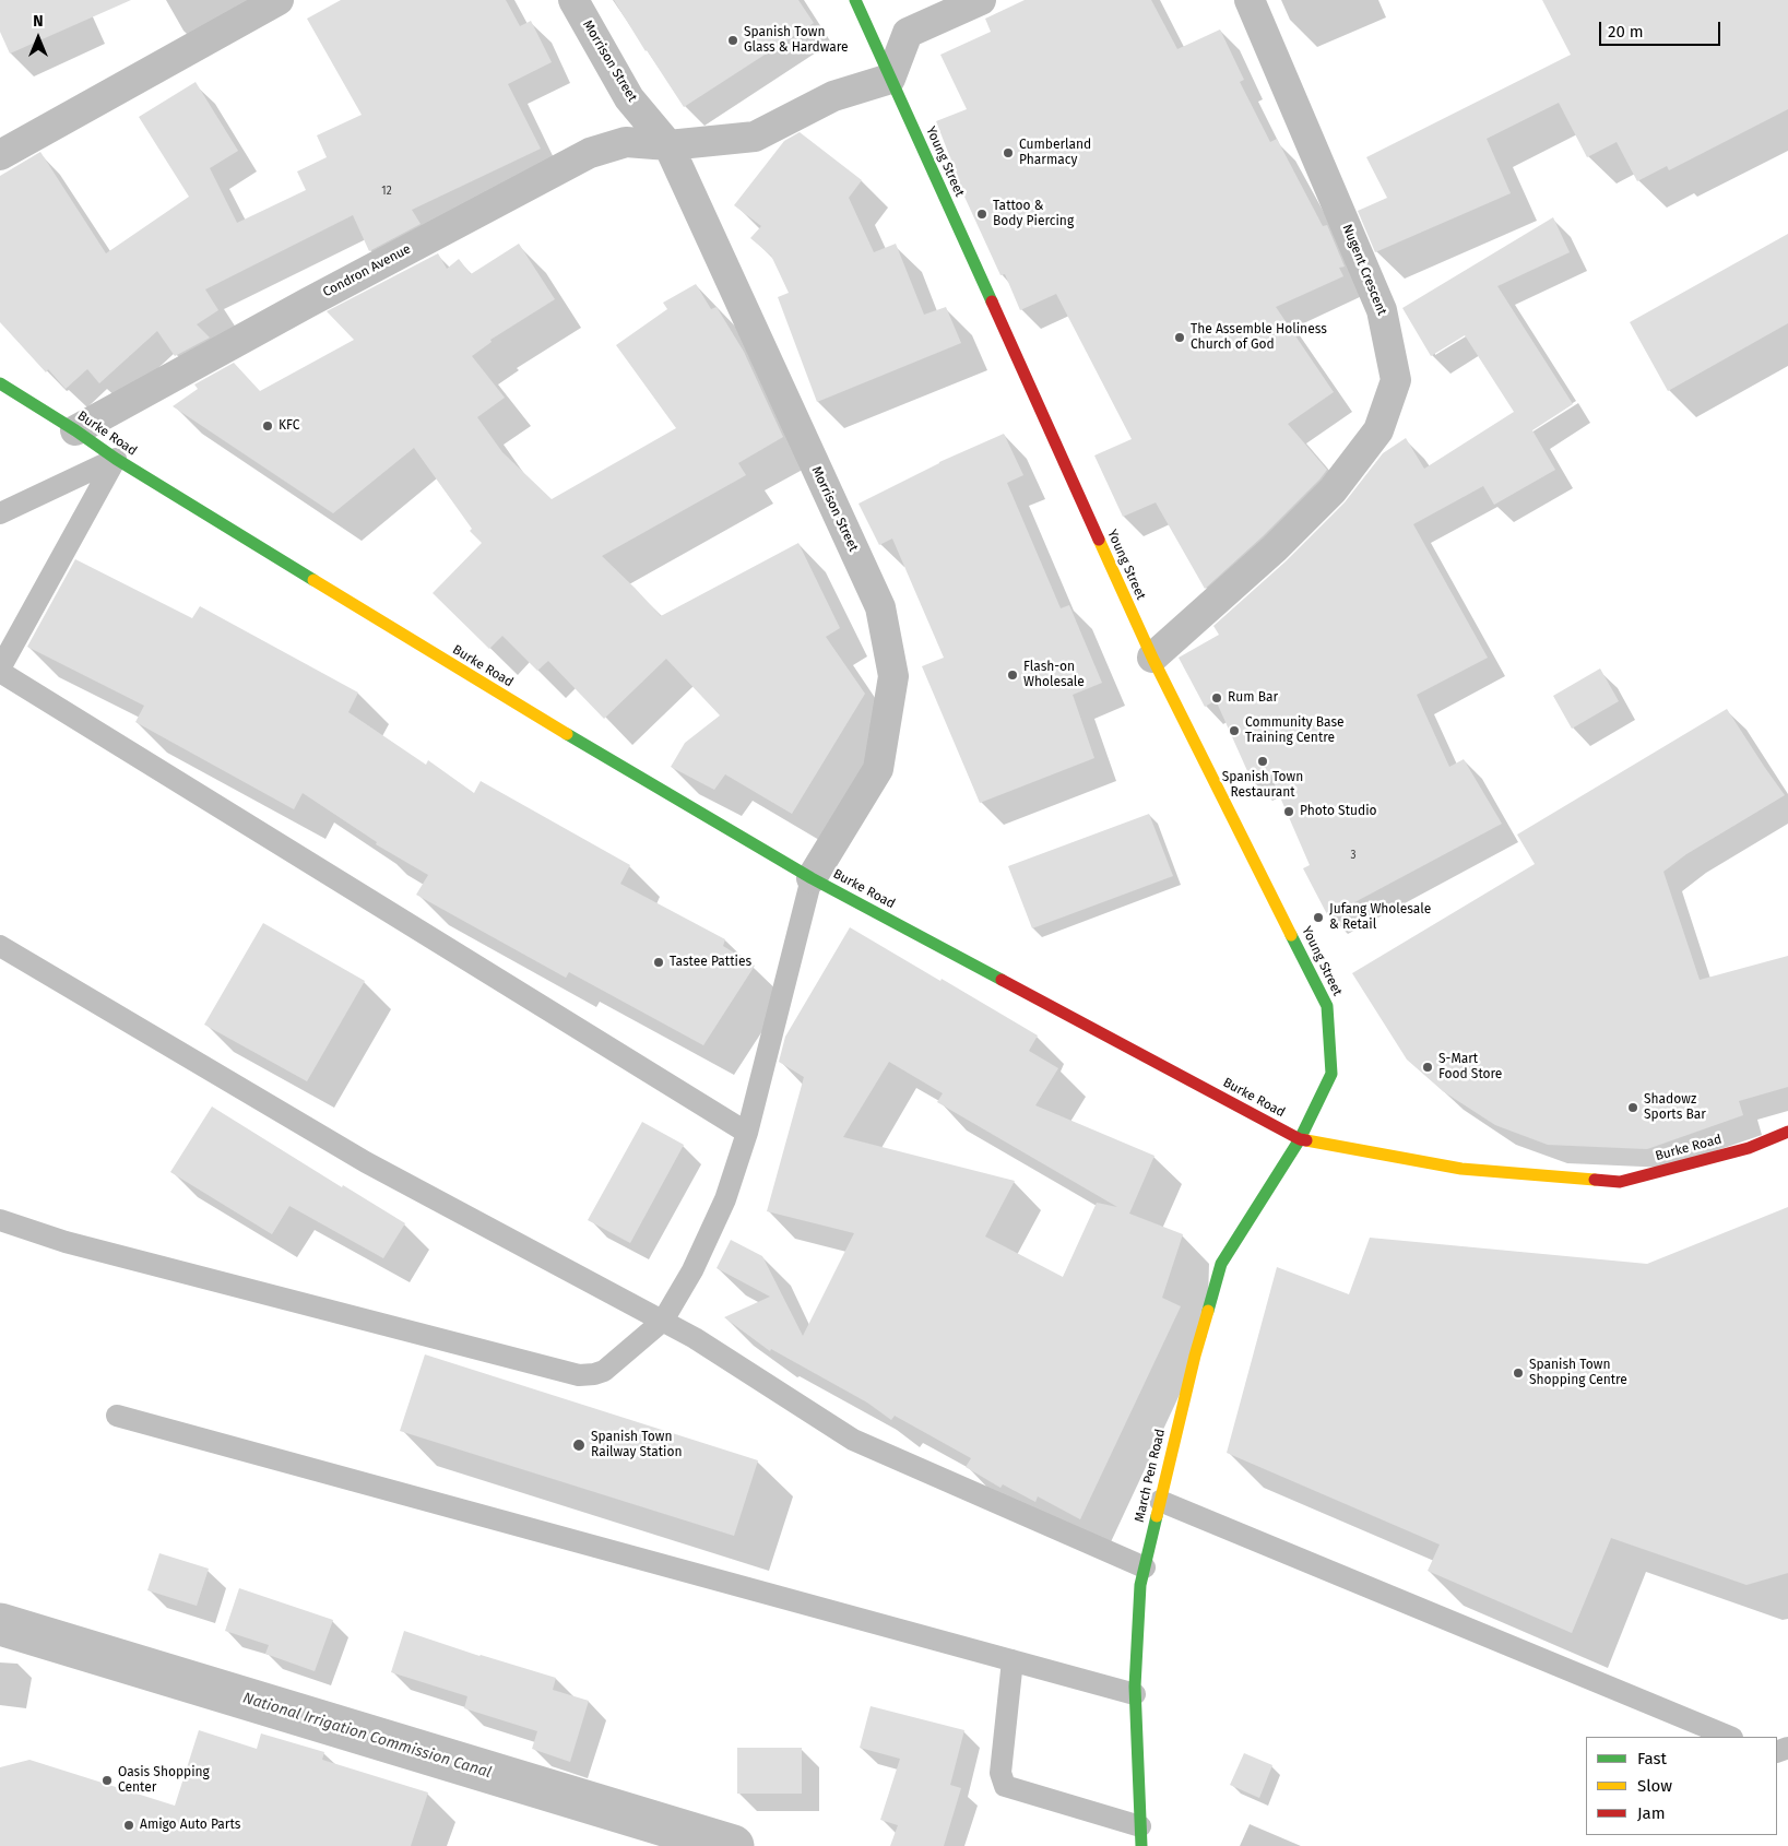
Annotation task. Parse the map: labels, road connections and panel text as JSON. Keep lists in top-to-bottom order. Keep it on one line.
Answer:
{"streets":{"main road":["Young Street","Burke Road","March Pen Road"],"street":["Morrison Street","Nugent Crescent","Condron Avenue"]},"crossings":[["Morrison Street","Condron Avenue"],["Morrison Street","Burke Road"],["Young Street","Nugent Crescent"],["Young Street","Burke Road"],["Young Street","March Pen Road"],["Condron Avenue","Burke Road"],["Burke Road","March Pen Road"]],"water":["National Irrigation Commission Canal"],"places":["Spanish Town Glass & Hardware","Cumberland Pharmacy","Tattoo & Body Piercing","The Assemble Holiness Church of God","KFC","Flash-on Wholesale","Rum Bar","Community Base Training Centre","Spanish Town Restaurant","Photo Studio","Jufang Wholesale & Retail","Tastee Patties","S-Mart Food Store","Shadowz Sports Bar","Spanish Town Shopping Centre","Spanish Town Railway Station","Oasis Shopping Center","Amigo Auto Parts"],"house_numbers":["12","3"],"legend":["Fast","Slow","Jam"],"scale_bar":"20 m","north":"top"}
